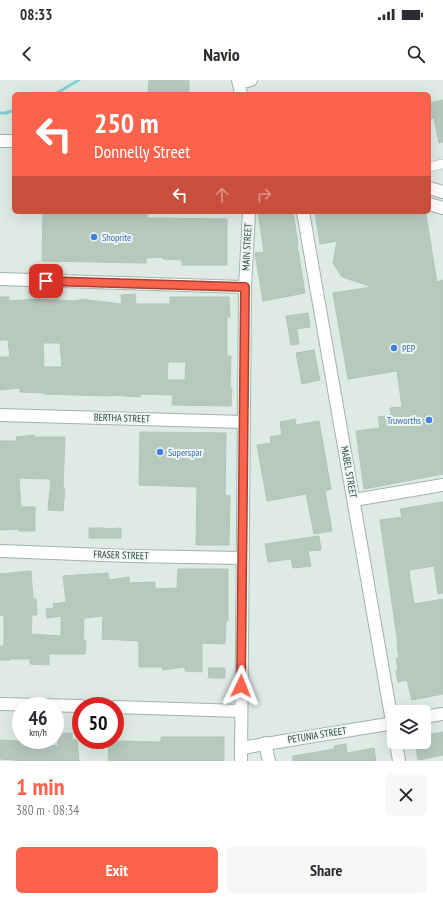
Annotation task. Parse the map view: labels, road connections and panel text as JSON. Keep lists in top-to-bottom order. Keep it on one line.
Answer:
{"streets":{"street":["MAIN STREET","BERTHA STREET","MABEL STREET","FRASER STREET","PETUNIA STREET"]},"crossings":[["MAIN STREET","BERTHA STREET"],["MAIN STREET","FRASER STREET"],["MAIN STREET","PETUNIA STREET"]],"places":["Shoprite","PEP","Truworths","Superspar"],"page":{"status":"08:33","header":"Navio","turn":["250 m","Donnelly Street"],"speed":"46 km/h","limit":"50","heading":["1 min","380 m · 08:34"],"buttons":["Exit","Share"]}}
